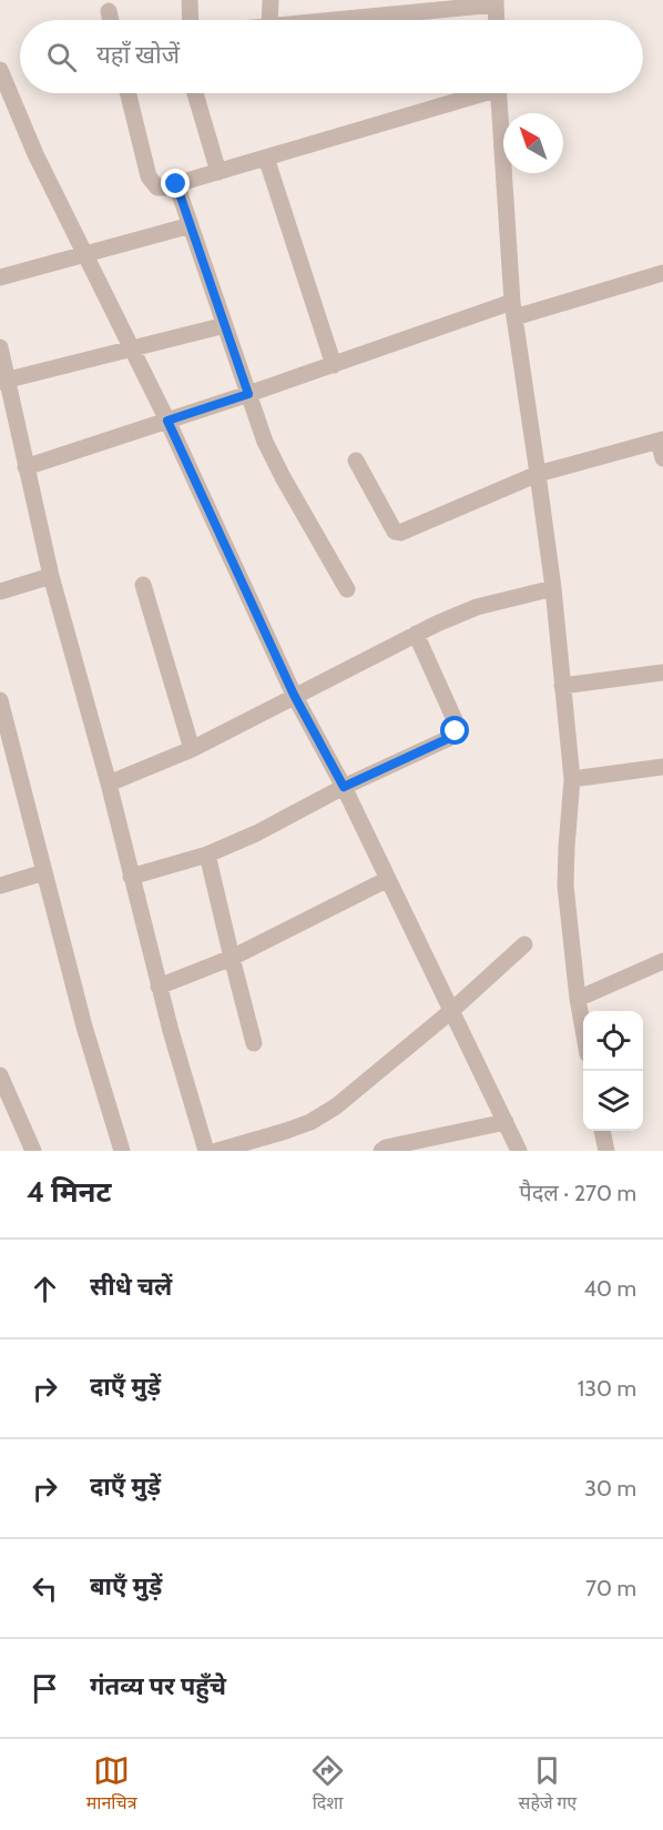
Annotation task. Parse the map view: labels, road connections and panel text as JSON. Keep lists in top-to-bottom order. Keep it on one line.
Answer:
{"north":"top left","page":{"search":"यहाँ खोजें","heading":["4 मिनट","पैदल · 270 m"],"list":[["सीधे चलें","40 m"],["दाएँ मुड़ें","130 m"],["दाएँ मुड़ें","30 m"],["बाएँ मुड़ें","70 m"],"गंतव्य पर पहुँचे"],"nav":["मानचित्र","दिशा","सहेजे गए"]}}
